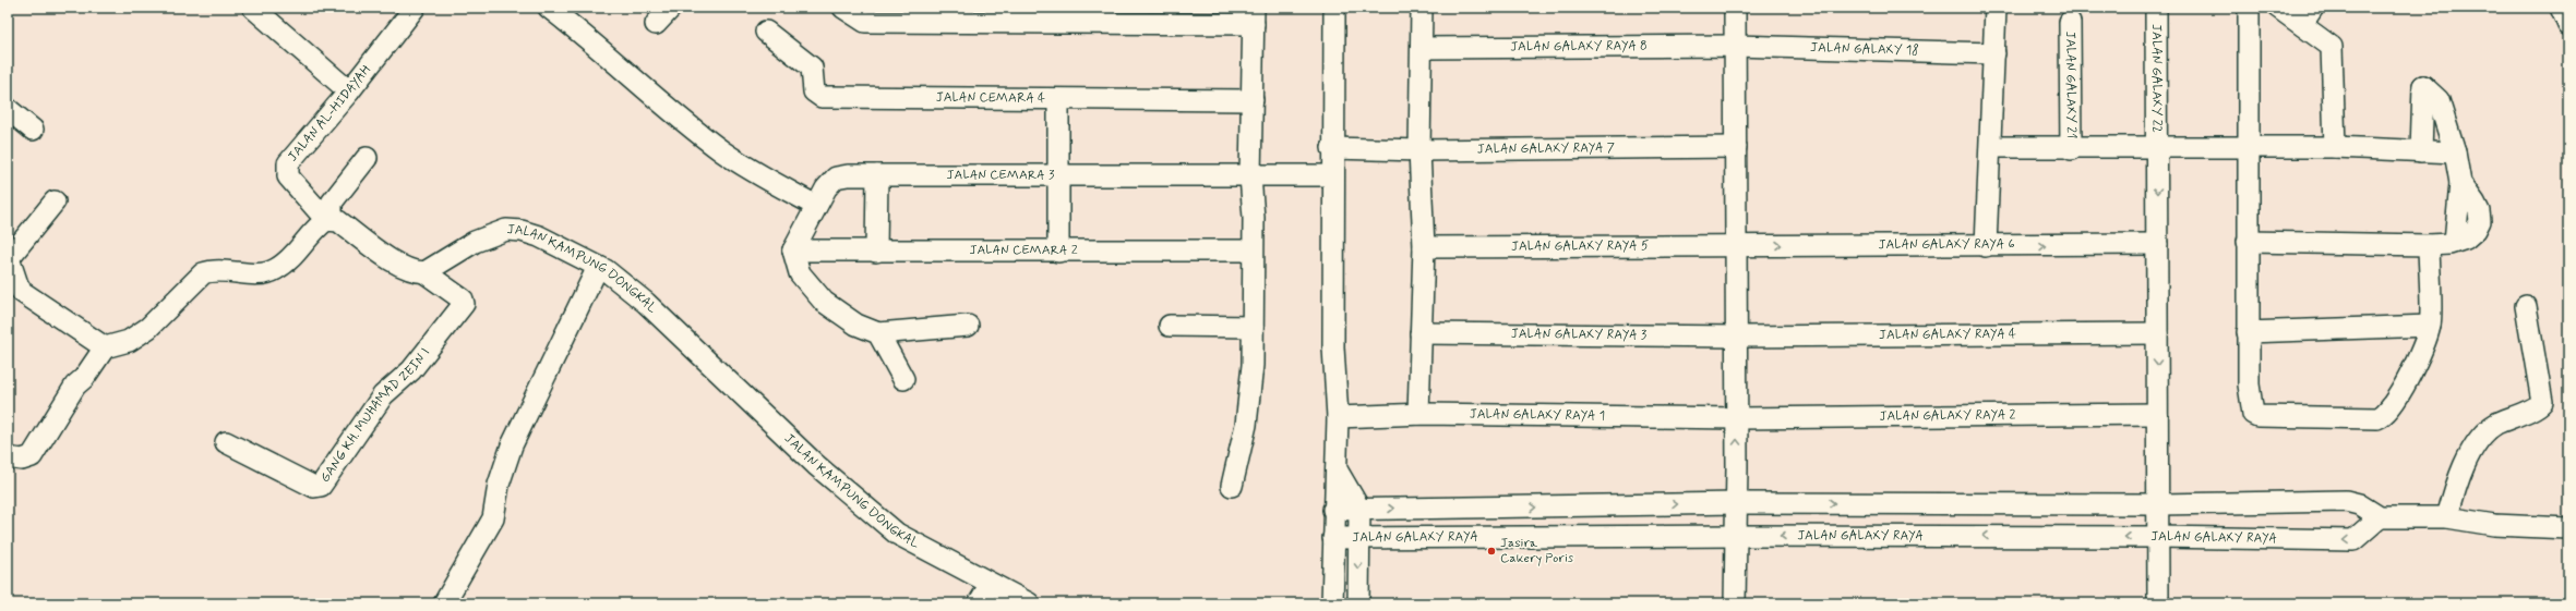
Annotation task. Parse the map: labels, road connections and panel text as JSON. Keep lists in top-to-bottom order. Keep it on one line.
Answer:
{"streets":{"street":["JALAN GALAXY RAYA 8","JALAN GALAXY 18","JALAN GALAXY 22","JALAN GALAXY 21","JALAN CEMARA 4","JALAN AL-HIDAYAH","JALAN GALAXY RAYA 7","JALAN CEMARA 3","JALAN GALAXY RAYA 5","JALAN GALAXY RAYA 6","JALAN CEMARA 2","JALAN KAMPUNG DONGKAL","JALAN GALAXY RAYA 3","JALAN GALAXY RAYA 4","GANG KH. MUHAMAD ZEIN I","JALAN GALAXY RAYA 1","JALAN GALAXY RAYA 2","JALAN GALAXY RAYA"]},"crossings":[["JALAN GALAXY RAYA 8","JALAN GALAXY 18"],["JALAN GALAXY 22","JALAN GALAXY RAYA 6"],["JALAN GALAXY 22","JALAN GALAXY RAYA 4"],["JALAN GALAXY 22","JALAN GALAXY RAYA 2"],["JALAN GALAXY 22","JALAN GALAXY RAYA"],["JALAN CEMARA 3","JALAN CEMARA 2"],["JALAN GALAXY RAYA 5","JALAN GALAXY RAYA 6"],["JALAN KAMPUNG DONGKAL","GANG KH. MUHAMAD ZEIN I"],["JALAN GALAXY RAYA 3","JALAN GALAXY RAYA 4"],["JALAN GALAXY RAYA 1","JALAN GALAXY RAYA 2"]],"places":["Jasira Cakery Poris"]}
